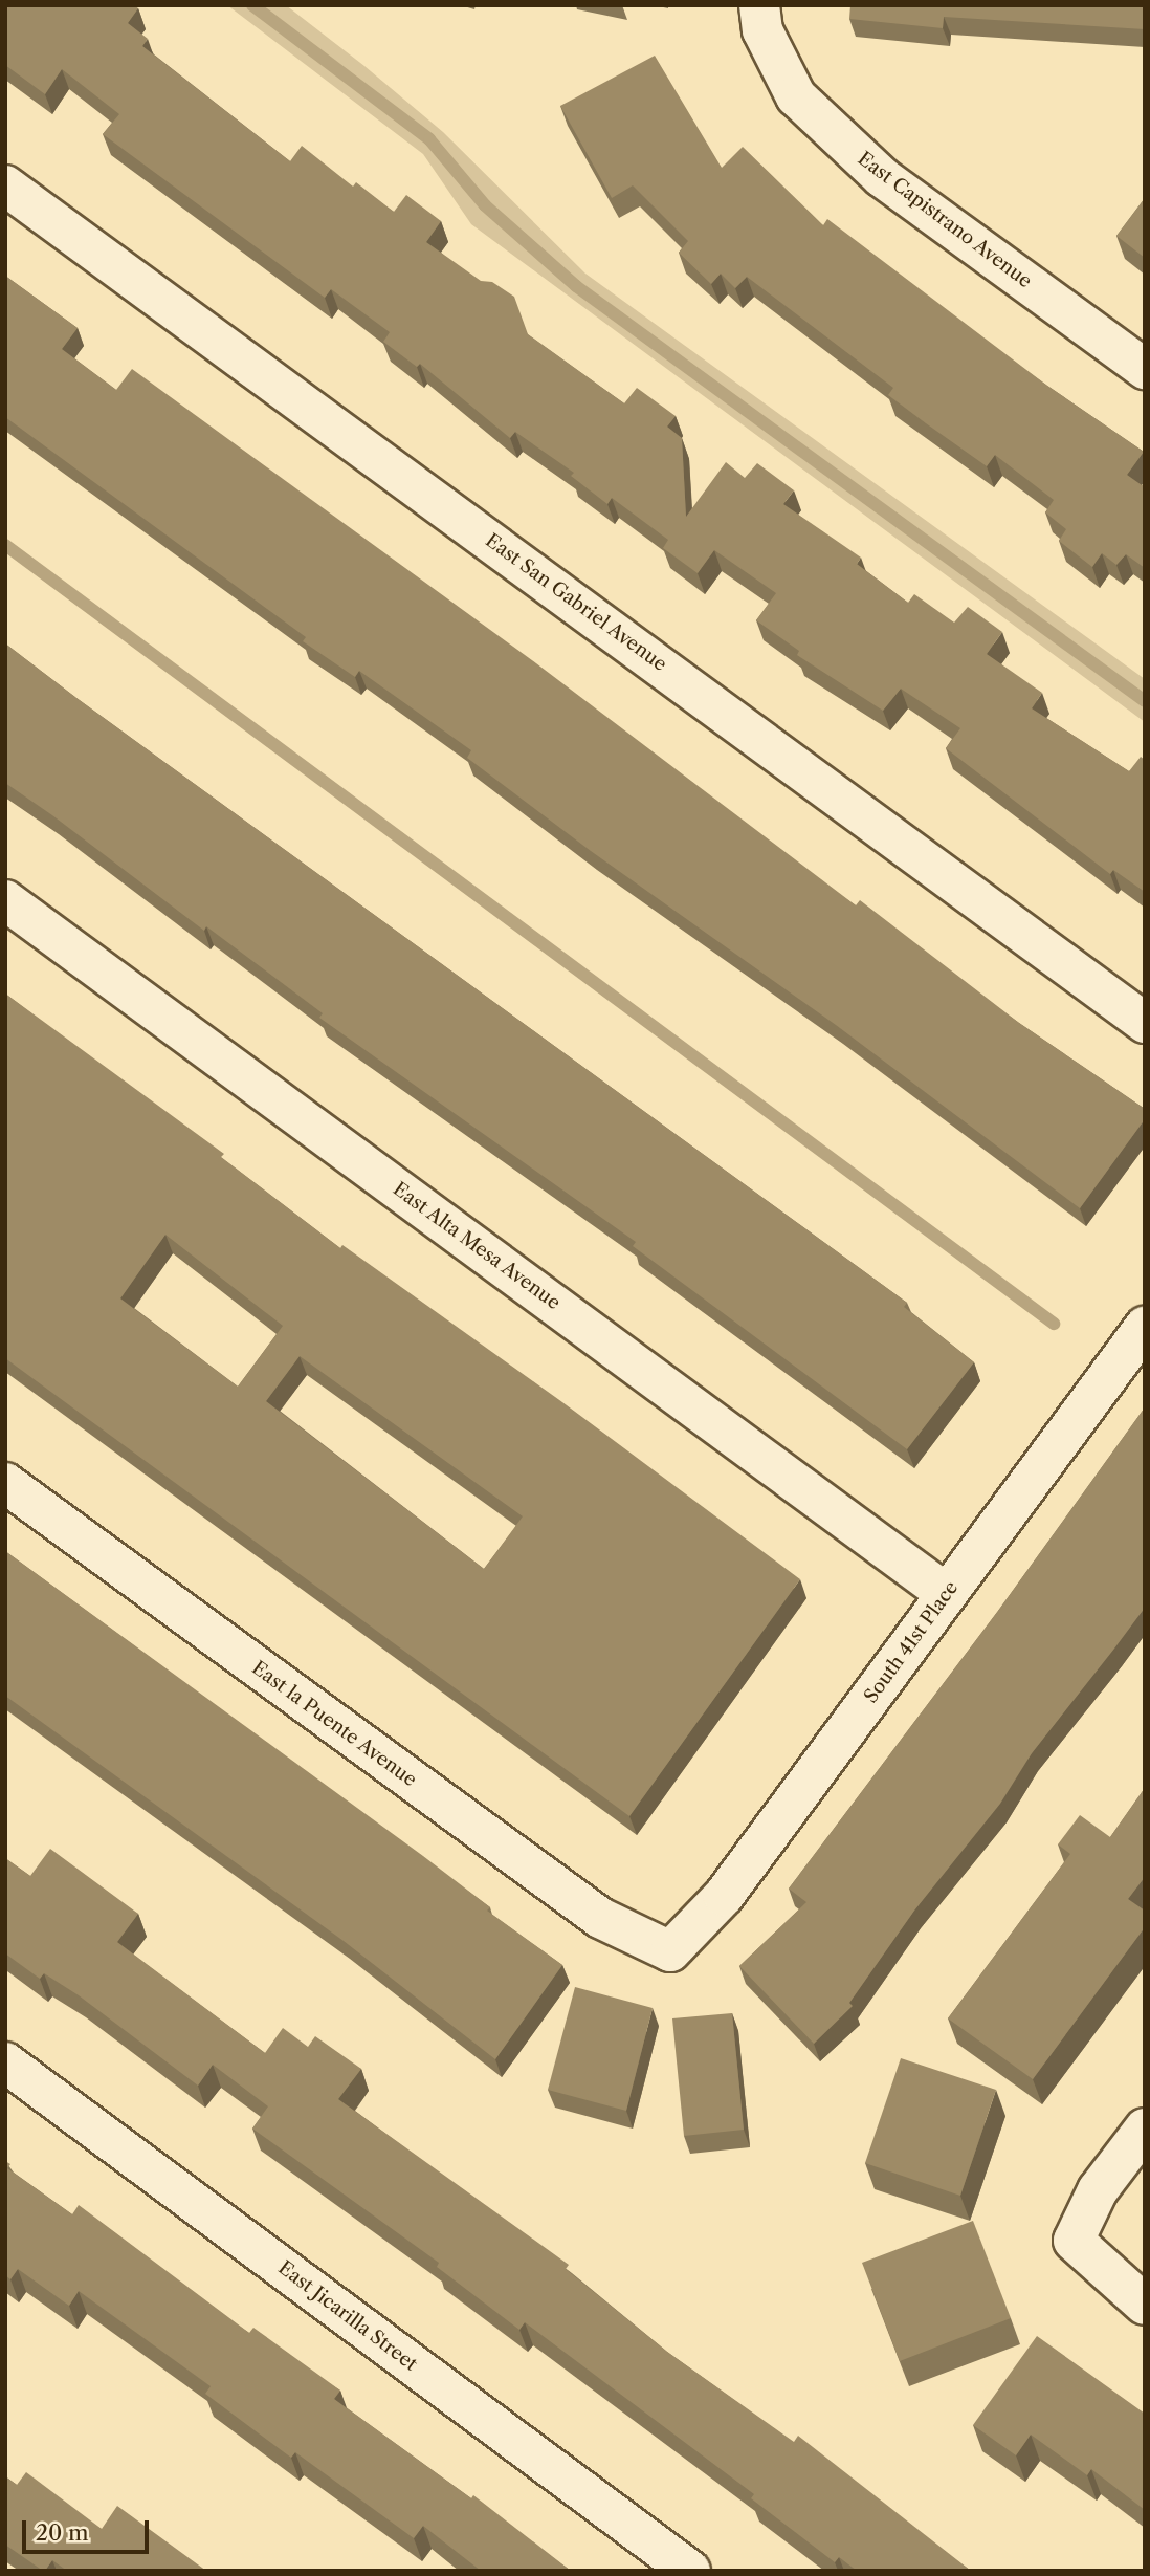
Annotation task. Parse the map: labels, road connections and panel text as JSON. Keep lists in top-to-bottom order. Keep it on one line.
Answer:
{"streets":{"street":["East Capistrano Avenue","East San Gabriel Avenue","East Alta Mesa Avenue","South 41st Place","East la Puente Avenue","East Jicarilla Street"]},"crossings":[["East Alta Mesa Avenue","South 41st Place"],["South 41st Place","East la Puente Avenue"]],"scale_bar":"20 m"}
